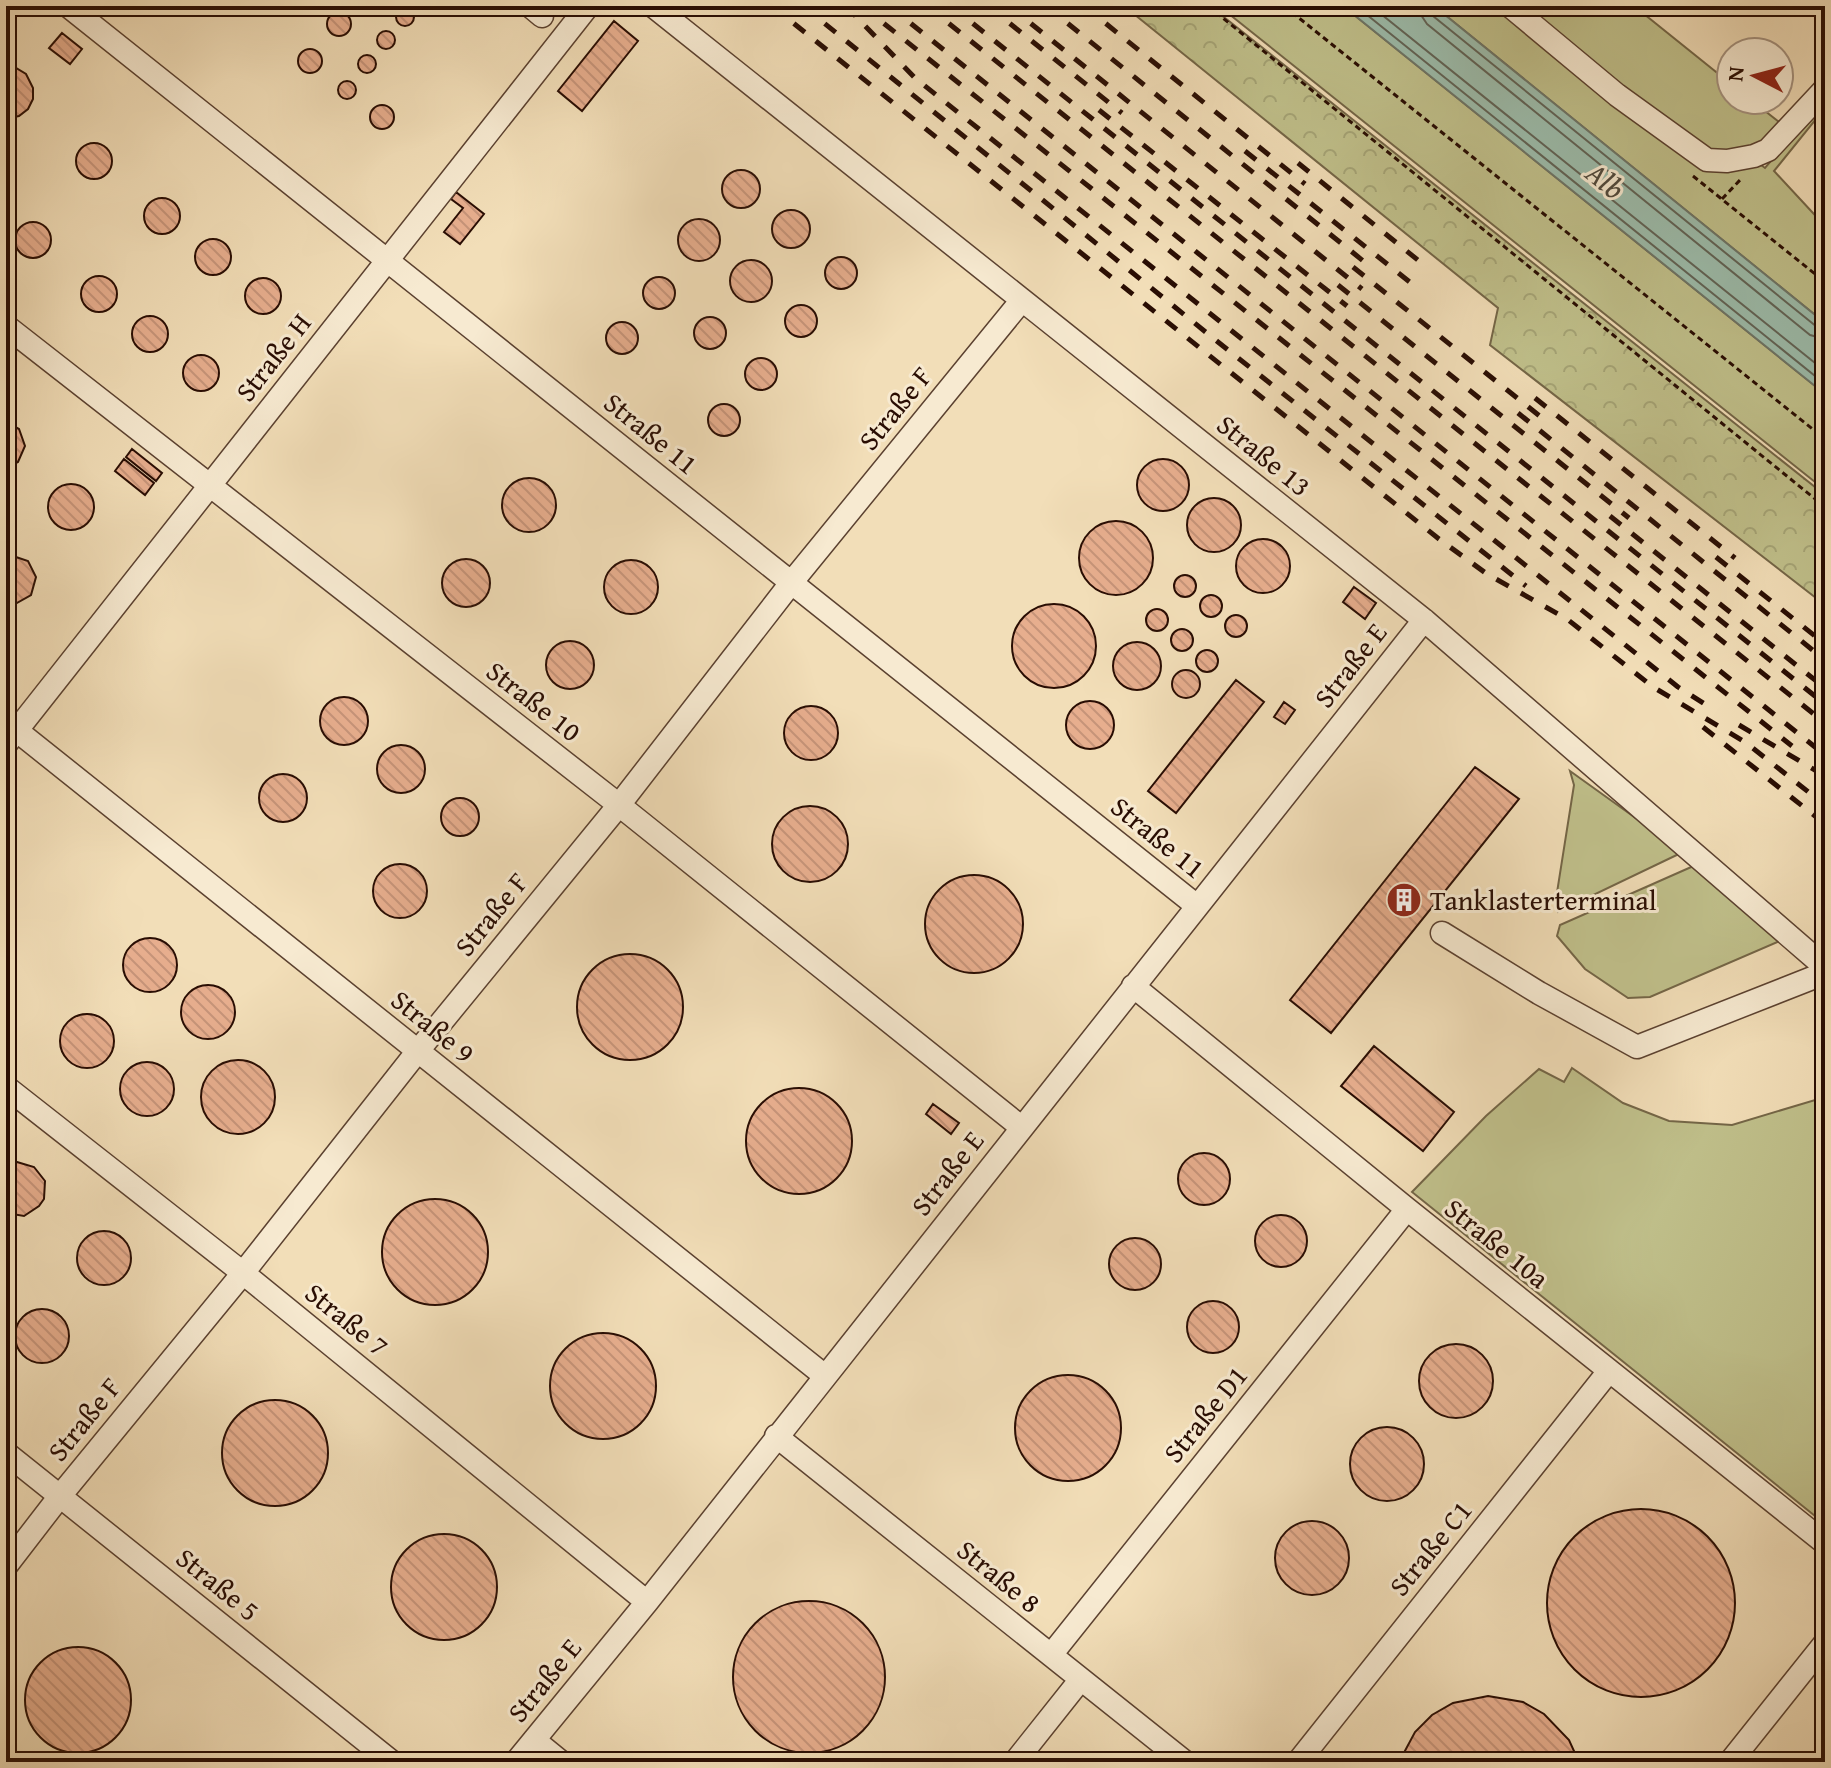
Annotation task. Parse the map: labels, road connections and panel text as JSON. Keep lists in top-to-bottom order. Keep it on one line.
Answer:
{"streets":{"lane":["Straße H","Straße F","Straße 11","Straße 13","Straße E","Straße 10","Straße 9","Straße 10a","Straße 7","Straße D1","Straße C1","Straße 8","Straße 5"]},"crossings":[["Straße H","Straße 11"],["Straße H","Straße 10"],["Straße H","Straße 9"],["Straße F","Straße 11"],["Straße F","Straße 13"],["Straße F","Straße 10"],["Straße F","Straße 9"],["Straße F","Straße 7"],["Straße F","Straße 5"],["Straße 11","Straße E"],["Straße 13","Straße E"],["Straße E","Straße 10"],["Straße E","Straße 9"],["Straße E","Straße 10a"],["Straße E","Straße 7"],["Straße E","Straße 8"],["Straße 10a","Straße D1"],["Straße 10a","Straße C1"],["Straße D1","Straße 8"]],"water":["Alb"],"places":{"building":["Tanklasterterminal"]},"north":"left"}
